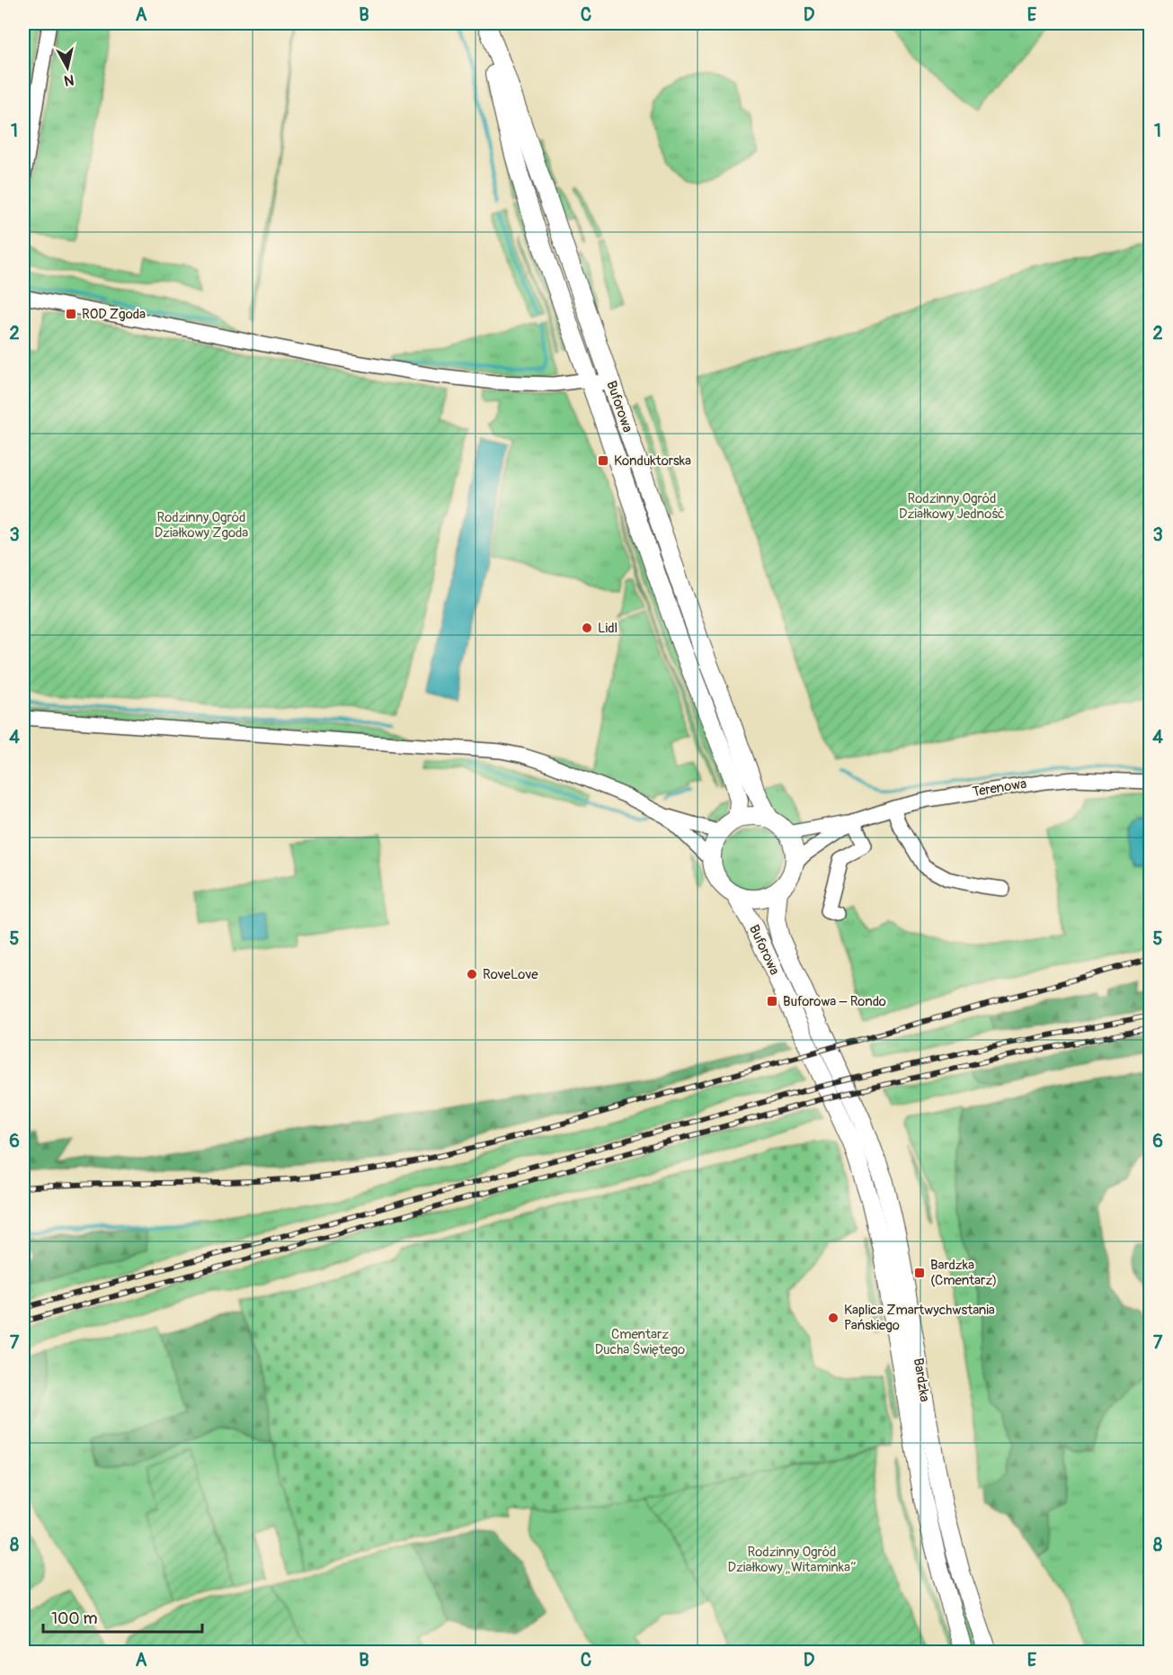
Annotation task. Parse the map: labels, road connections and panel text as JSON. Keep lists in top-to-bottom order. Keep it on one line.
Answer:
{"streets":{"main road":["Buforowa","Bardzka"],"street":["Terenowa"]},"crossings":[["Buforowa","Terenowa"],["Buforowa","Bardzka"]],"parks":["Rodzinny Ogród Działkowy Jedność","Rodzinny Ogród Działkowy Zgoda","Cmentarz Ducha Świętego","Rodzinny Ogród Działkowy „Witaminka”"],"places":{"transit":["ROD Zgoda","Konduktorska","Buforowa – Rondo","Bardzka (Cmentarz)"],"other":["Lidl","RoveLove","Kaplica Zmartwychwstania Pańskiego"]},"scale_bar":"100 m","north":"bottom","grid":{"columns":["A","B","C","D","E"],"rows":["1","2","3","4","5","6","7","8"]}}
